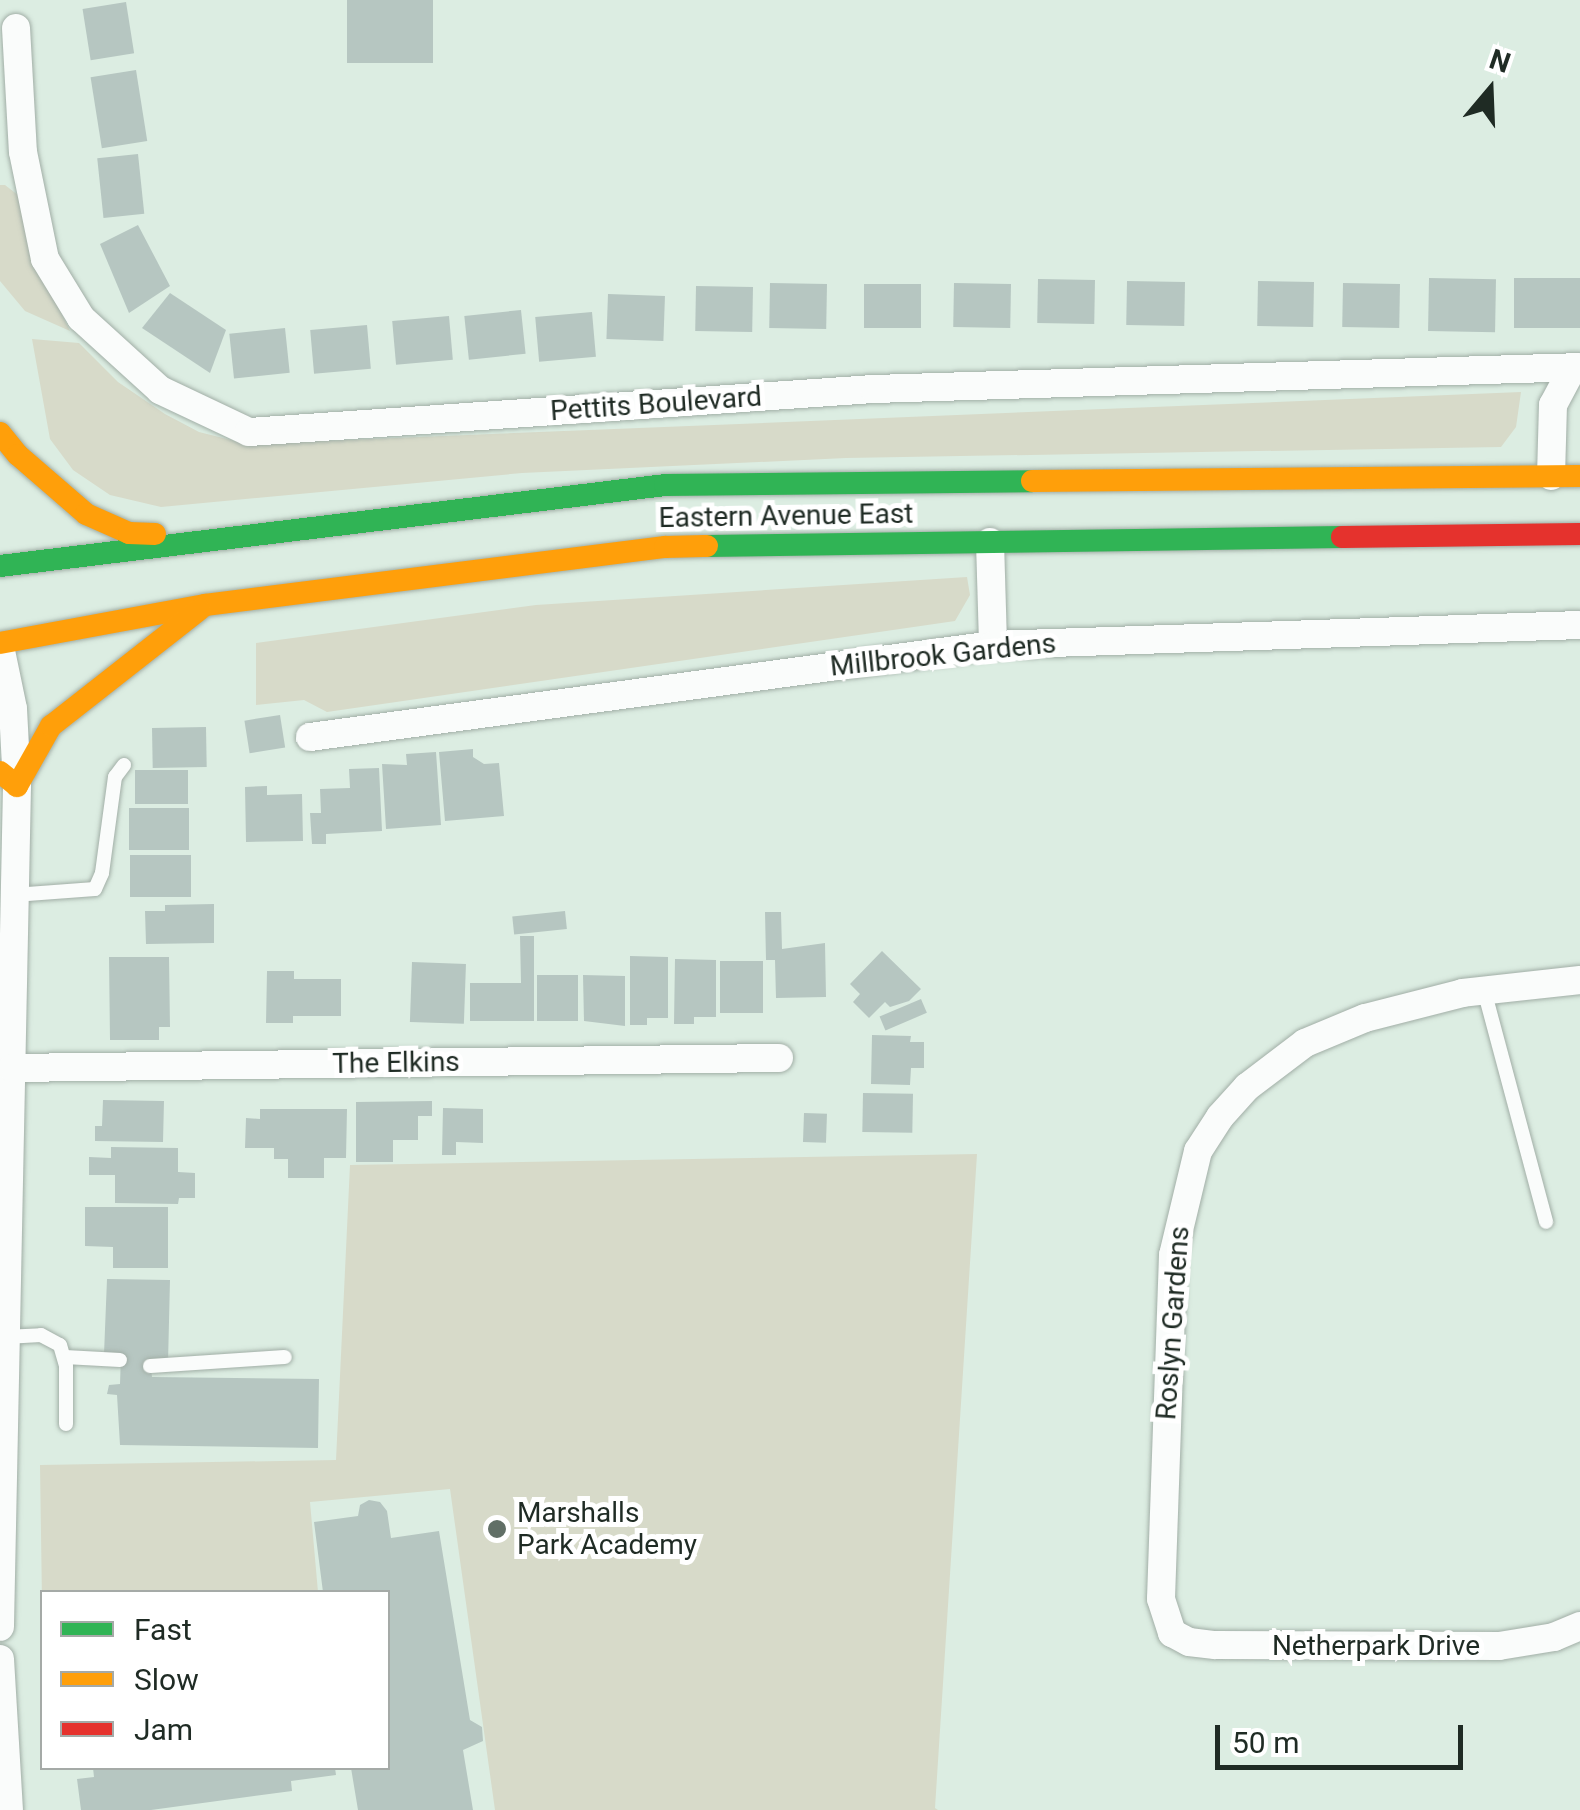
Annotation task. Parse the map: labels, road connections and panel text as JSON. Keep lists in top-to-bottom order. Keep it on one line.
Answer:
{"streets":{"highway":["Eastern Avenue East"],"street":["Pettits Boulevard","Millbrook Gardens","The Elkins","Roslyn Gardens","Netherpark Drive"]},"crossings":[["Roslyn Gardens","Netherpark Drive"]],"places":["Marshalls Park Academy"],"legend":["Fast","Slow","Jam"],"scale_bar":"50 m","north":"top"}
